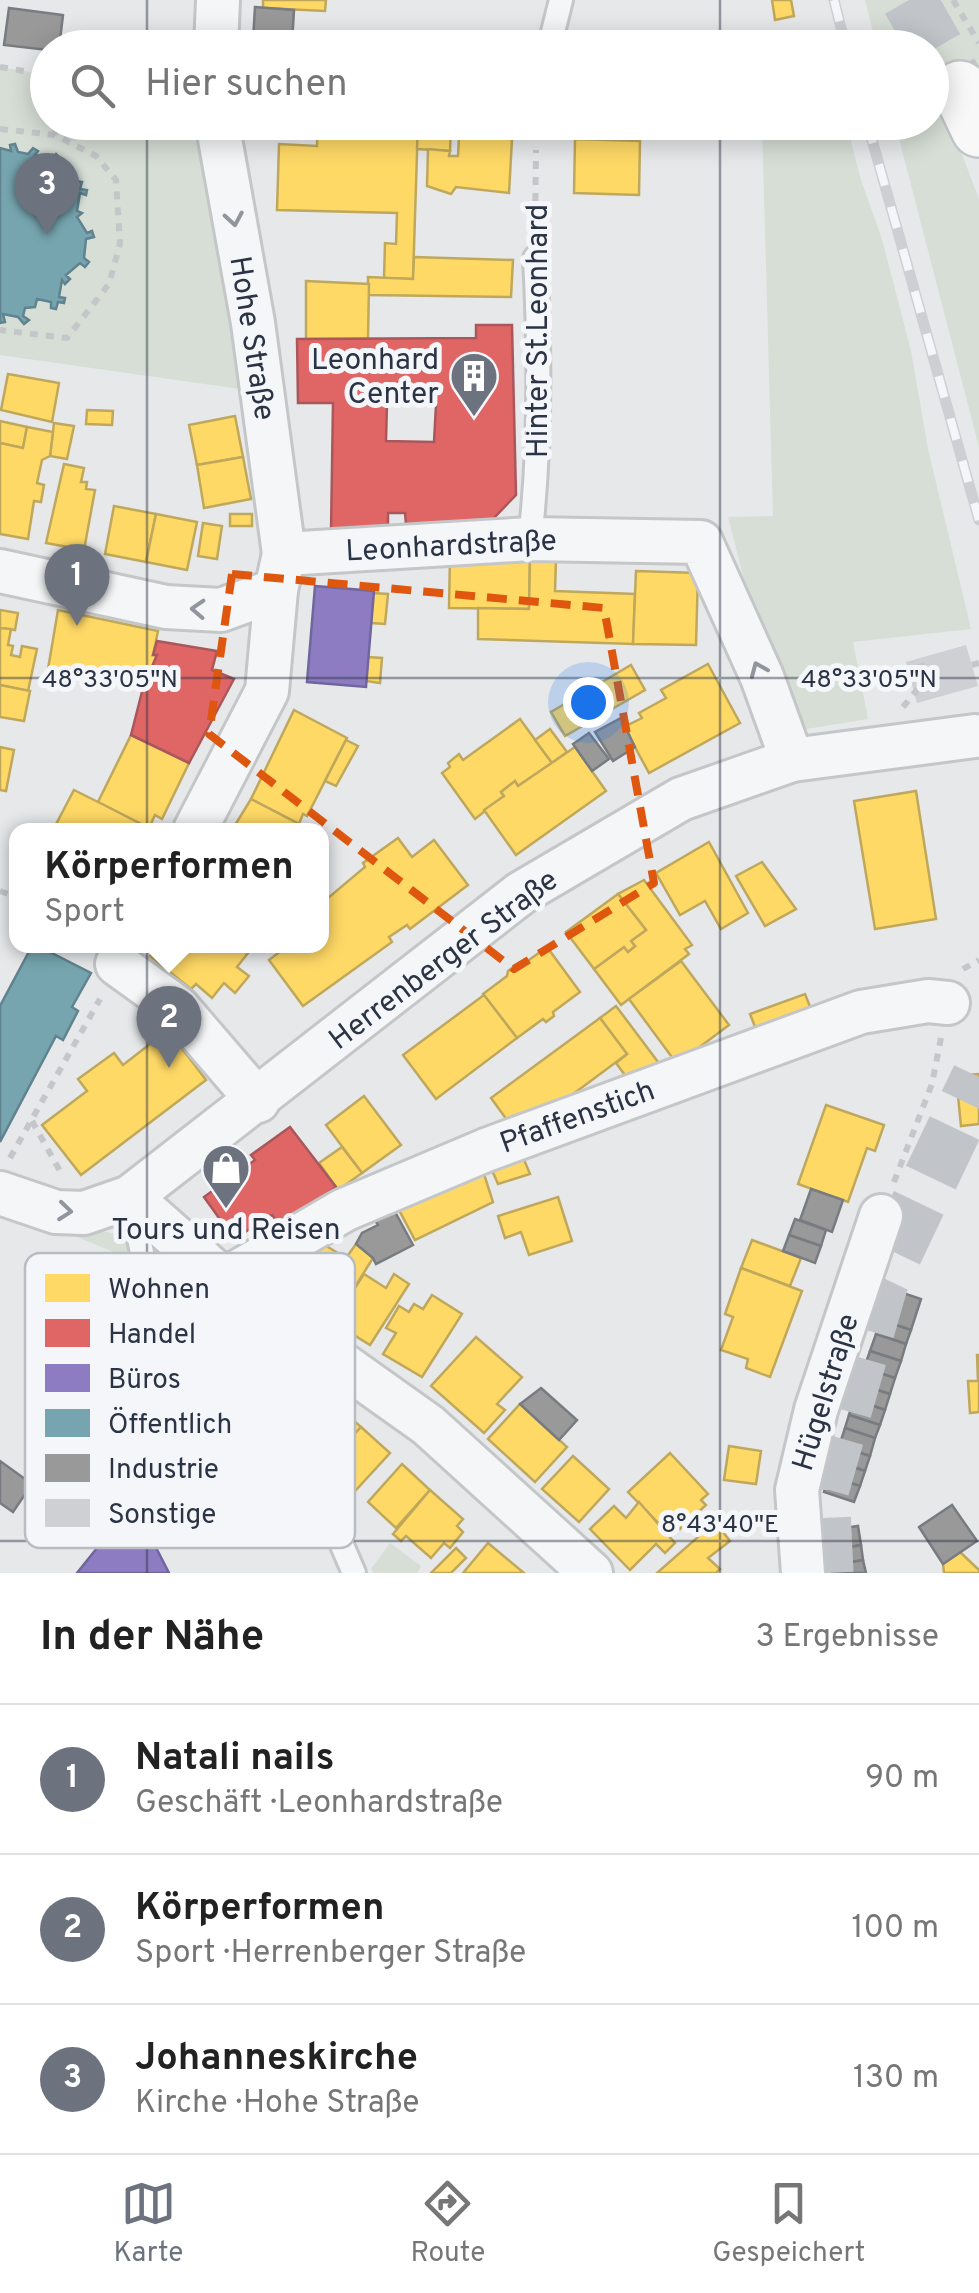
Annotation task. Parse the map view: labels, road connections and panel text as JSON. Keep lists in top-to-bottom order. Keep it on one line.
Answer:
{"streets":{"street":["Hohe Straße","Leonhardstraße","Herrenberger Straße","Pfaffenstich","Hügelstraße"],"lane":["Hinter St.Leonhard"]},"crossings":[["Hinter St.Leonhard","Leonhardstraße"],["Hohe Straße","Leonhardstraße"],["Leonhardstraße","Herrenberger Straße"]],"one_way":["Hohe Straße","Leonhardstraße"],"places":{"building":["Leonhard Center"],"shop":["Tours und Reisen"]},"legend":["Wohnen","Handel","Büros","Öffentlich","Industrie","Sonstige"],"page":{"search":"Hier suchen","pins":["3","1","2"],"popup":["Körperformen","Sport"],"heading":["In der Nähe","3 Ergebnisse"],"list":[{"mark":"1","name":"Natali nails","note":"Geschäft · Leonhardstraße","value":"90 m"},{"mark":"2","name":"Körperformen","note":"Sport · Herrenberger Straße","value":"100 m"},{"mark":"3","name":"Johanneskirche","note":"Kirche · Hohe Straße","value":"130 m"}],"nav":["Karte","Route","Gespeichert"]},"coordinates":["48°33'05\"N","8°43'40\"E"]}
